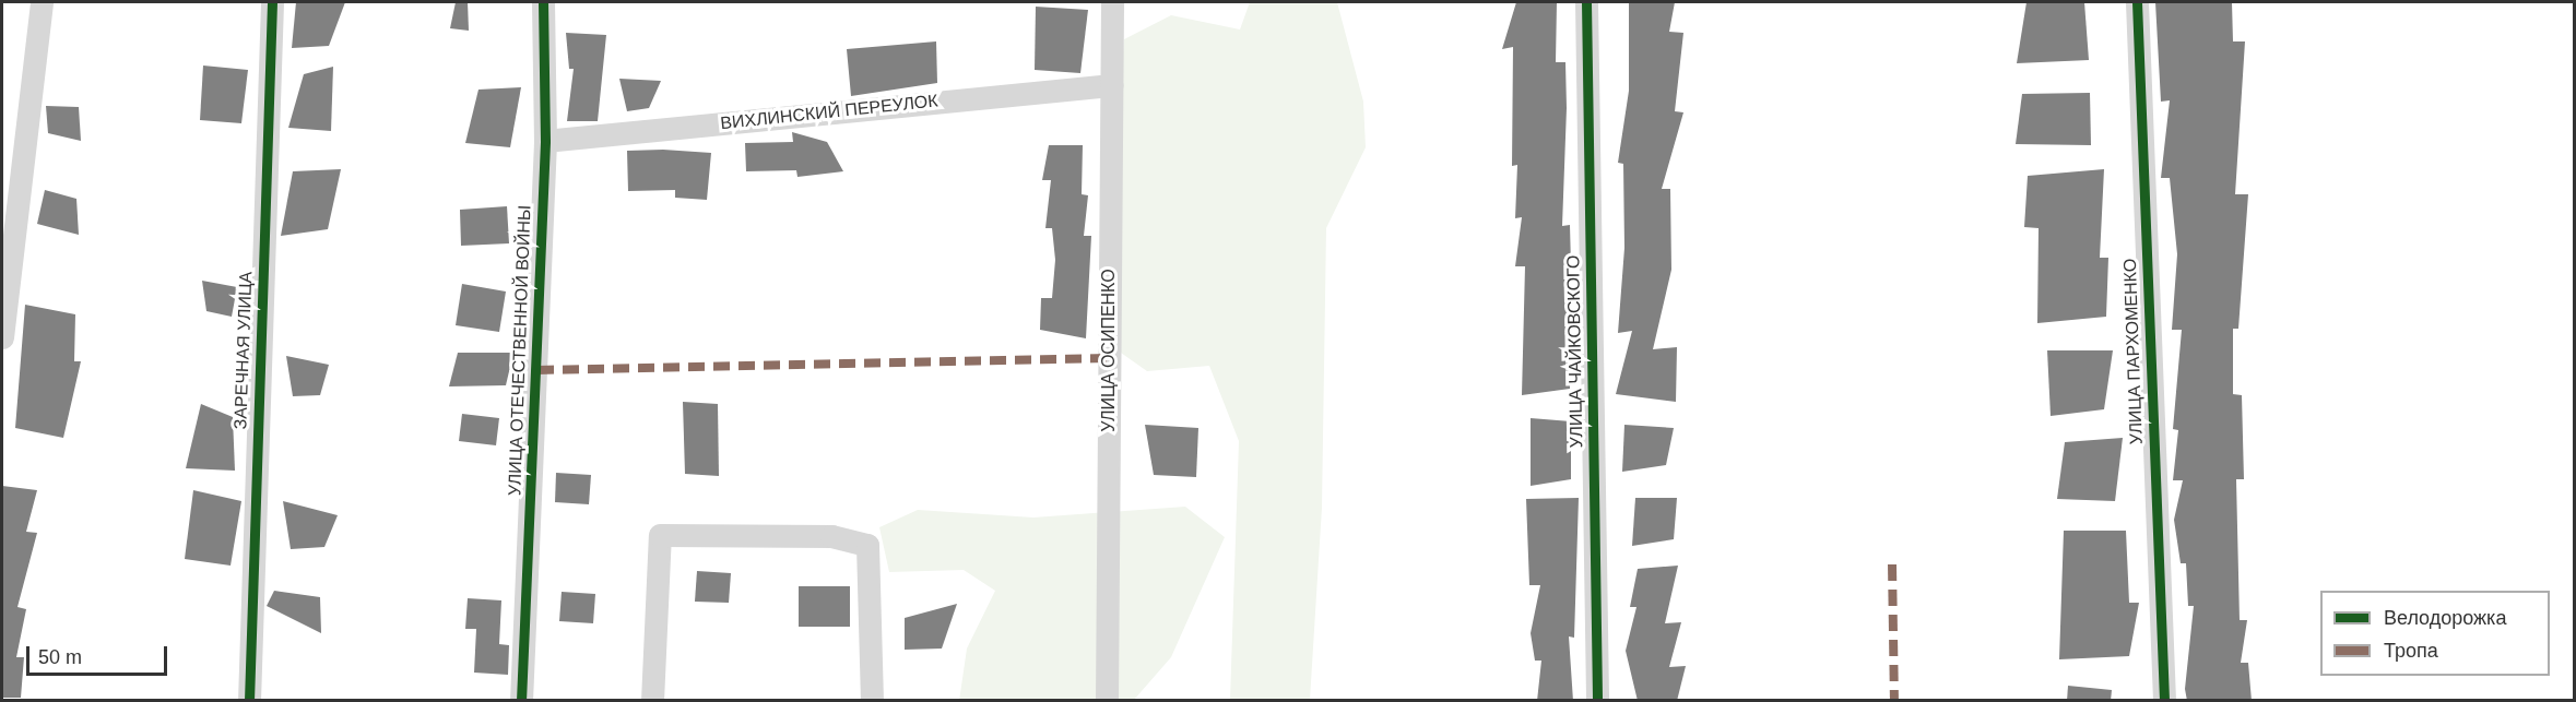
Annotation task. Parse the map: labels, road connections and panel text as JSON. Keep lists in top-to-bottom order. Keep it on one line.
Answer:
{"streets":{"street":["ВИХЛИНСКИЙ ПЕРЕУЛОК","ЗАРЕЧНАЯ УЛИЦА","УЛИЦА ОТЕЧЕСТВЕННОЙ ВОЙНЫ","УЛИЦА ОСИПЕНКО","УЛИЦА ЧАЙКОВСКОГО","УЛИЦА ПАРХОМЕНКО"]},"crossings":[["ВИХЛИНСКИЙ ПЕРЕУЛОК","УЛИЦА ОТЕЧЕСТВЕННОЙ ВОЙНЫ"],["ВИХЛИНСКИЙ ПЕРЕУЛОК","УЛИЦА ОСИПЕНКО"]],"legend":["Велодорожка","Тропа"],"scale_bar":"50 m"}
